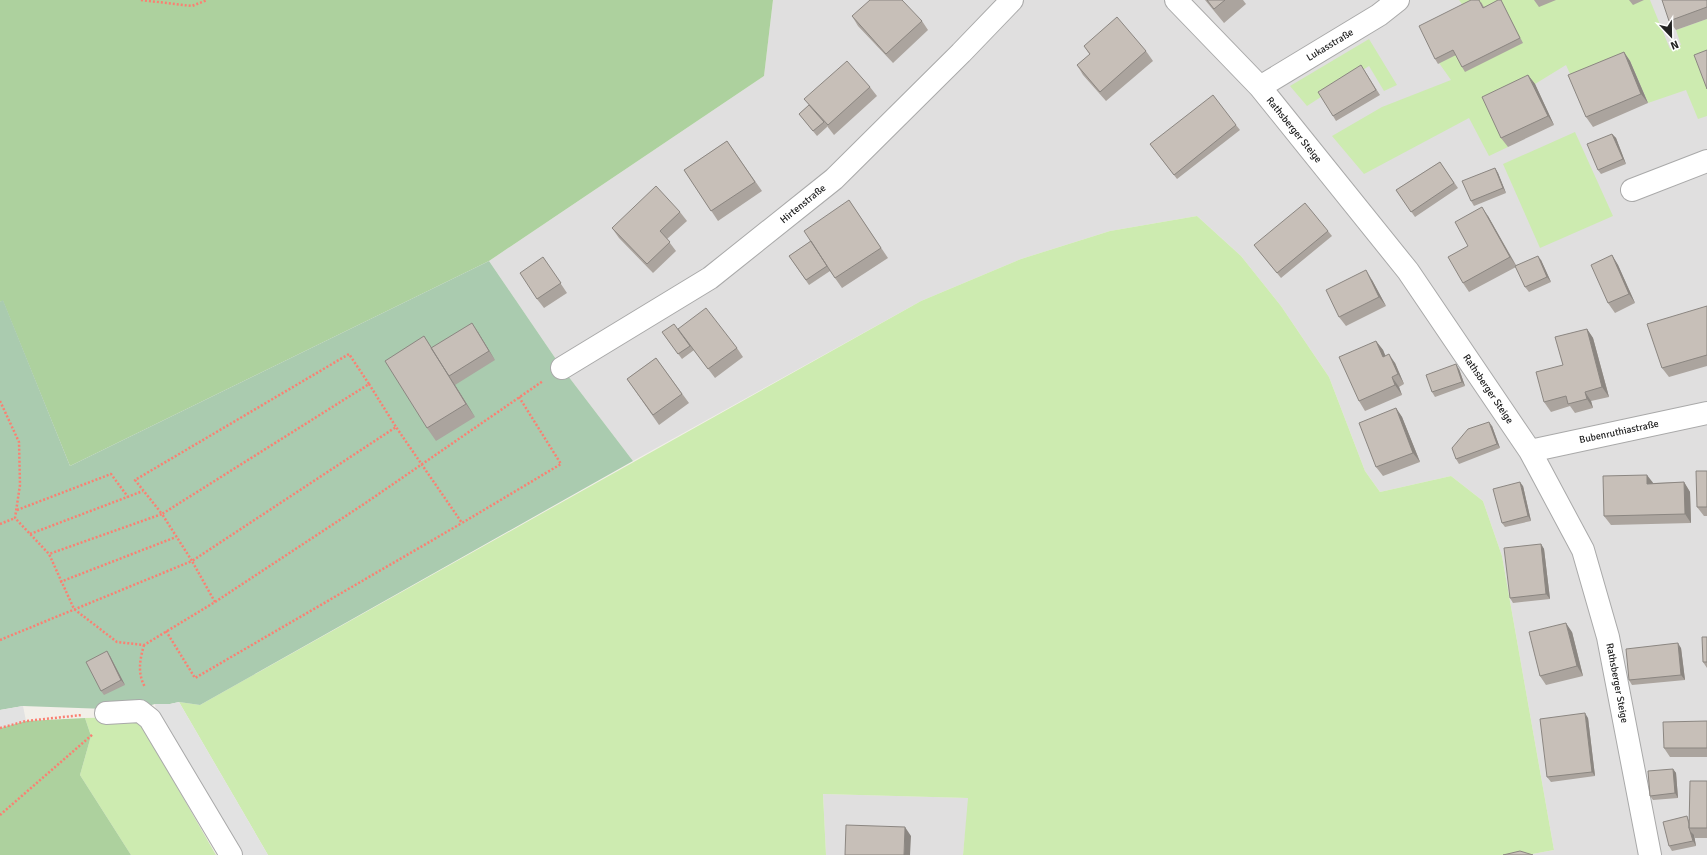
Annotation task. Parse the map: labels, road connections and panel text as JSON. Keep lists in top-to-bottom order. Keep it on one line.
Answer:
{"streets":{"street":["Lukasstraße","Rathsberger Steige","Hirtenstraße","Bubenruthiastraße"]},"crossings":[["Lukasstraße","Rathsberger Steige"],["Rathsberger Steige","Bubenruthiastraße"]],"north":"bottom"}
